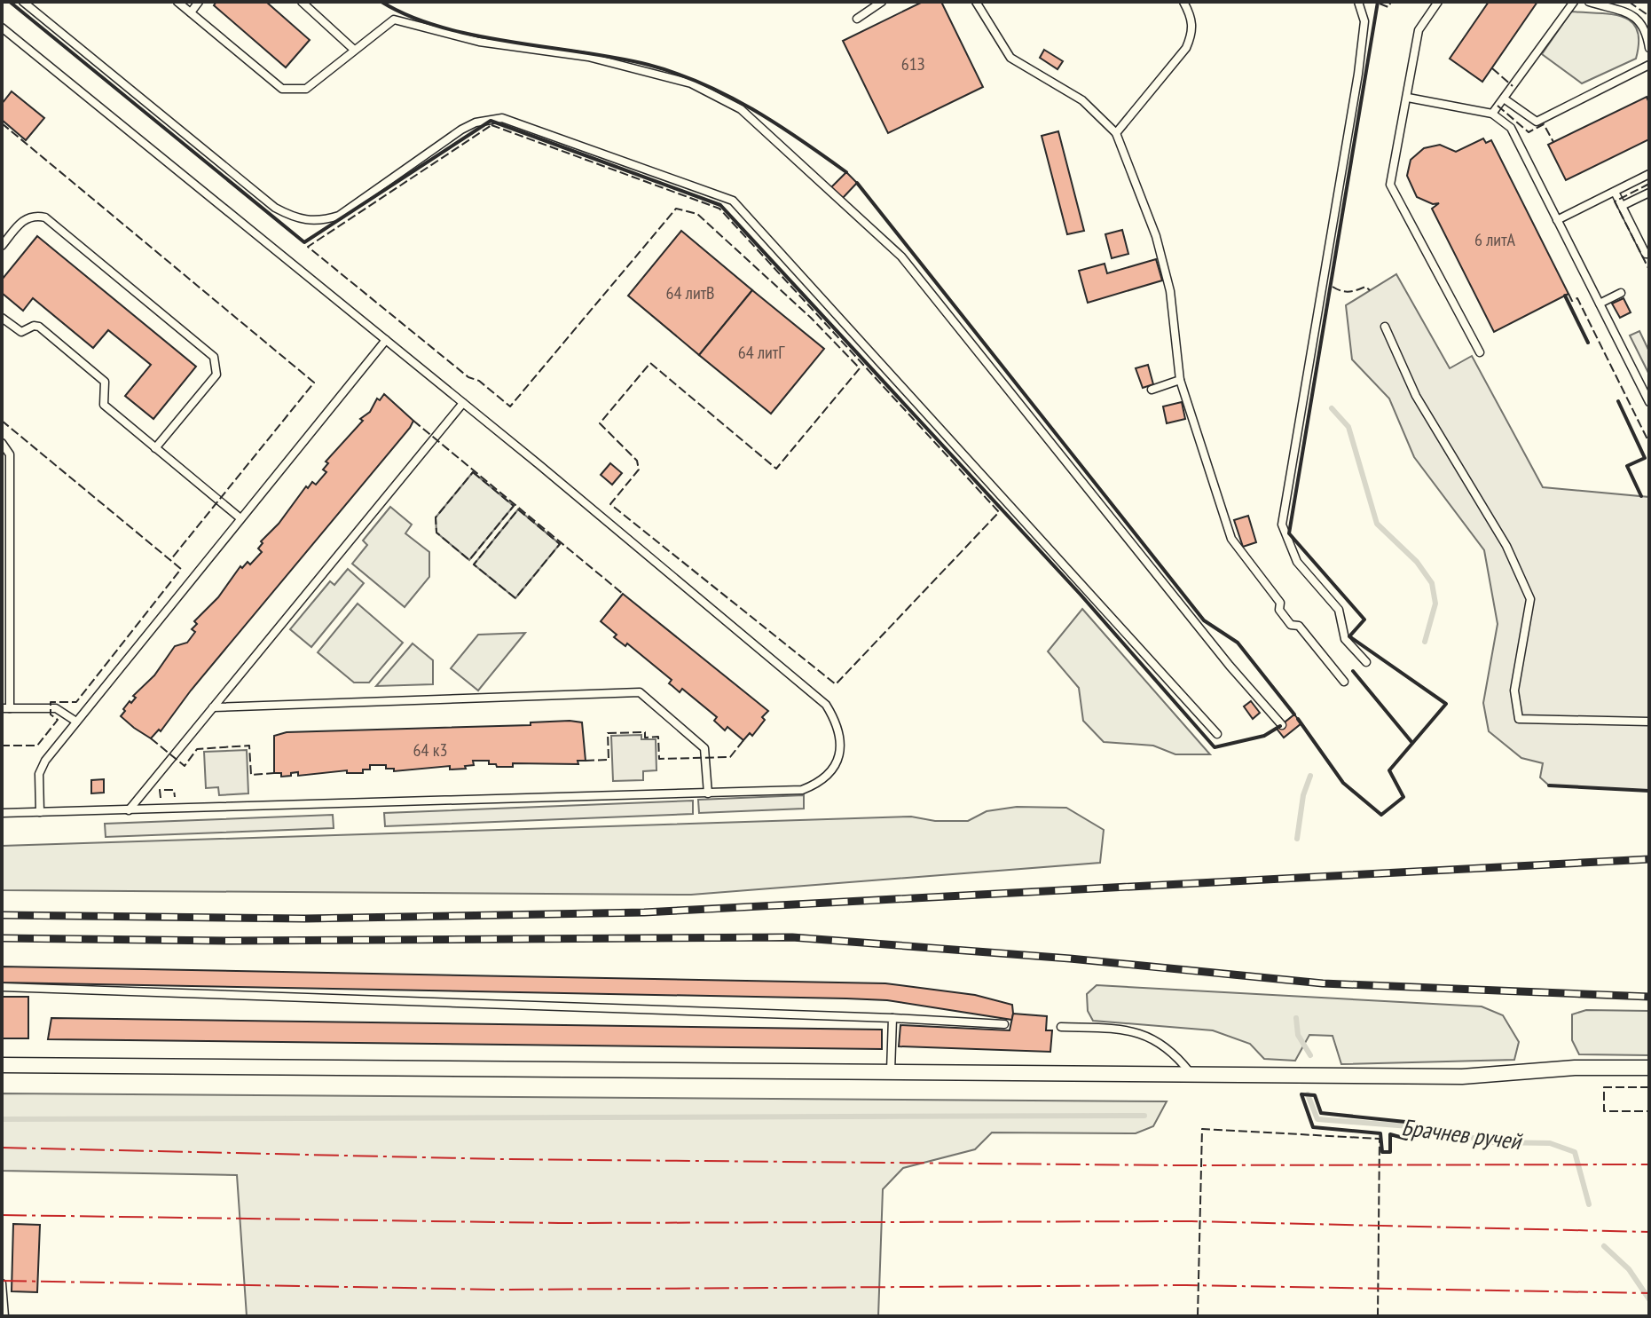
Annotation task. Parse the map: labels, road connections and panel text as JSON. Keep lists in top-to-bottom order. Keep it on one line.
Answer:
{"water":["Брачнев ручей"],"house_numbers":["61З","6 литА","64 литВ","64 литГ","64 к3"]}
